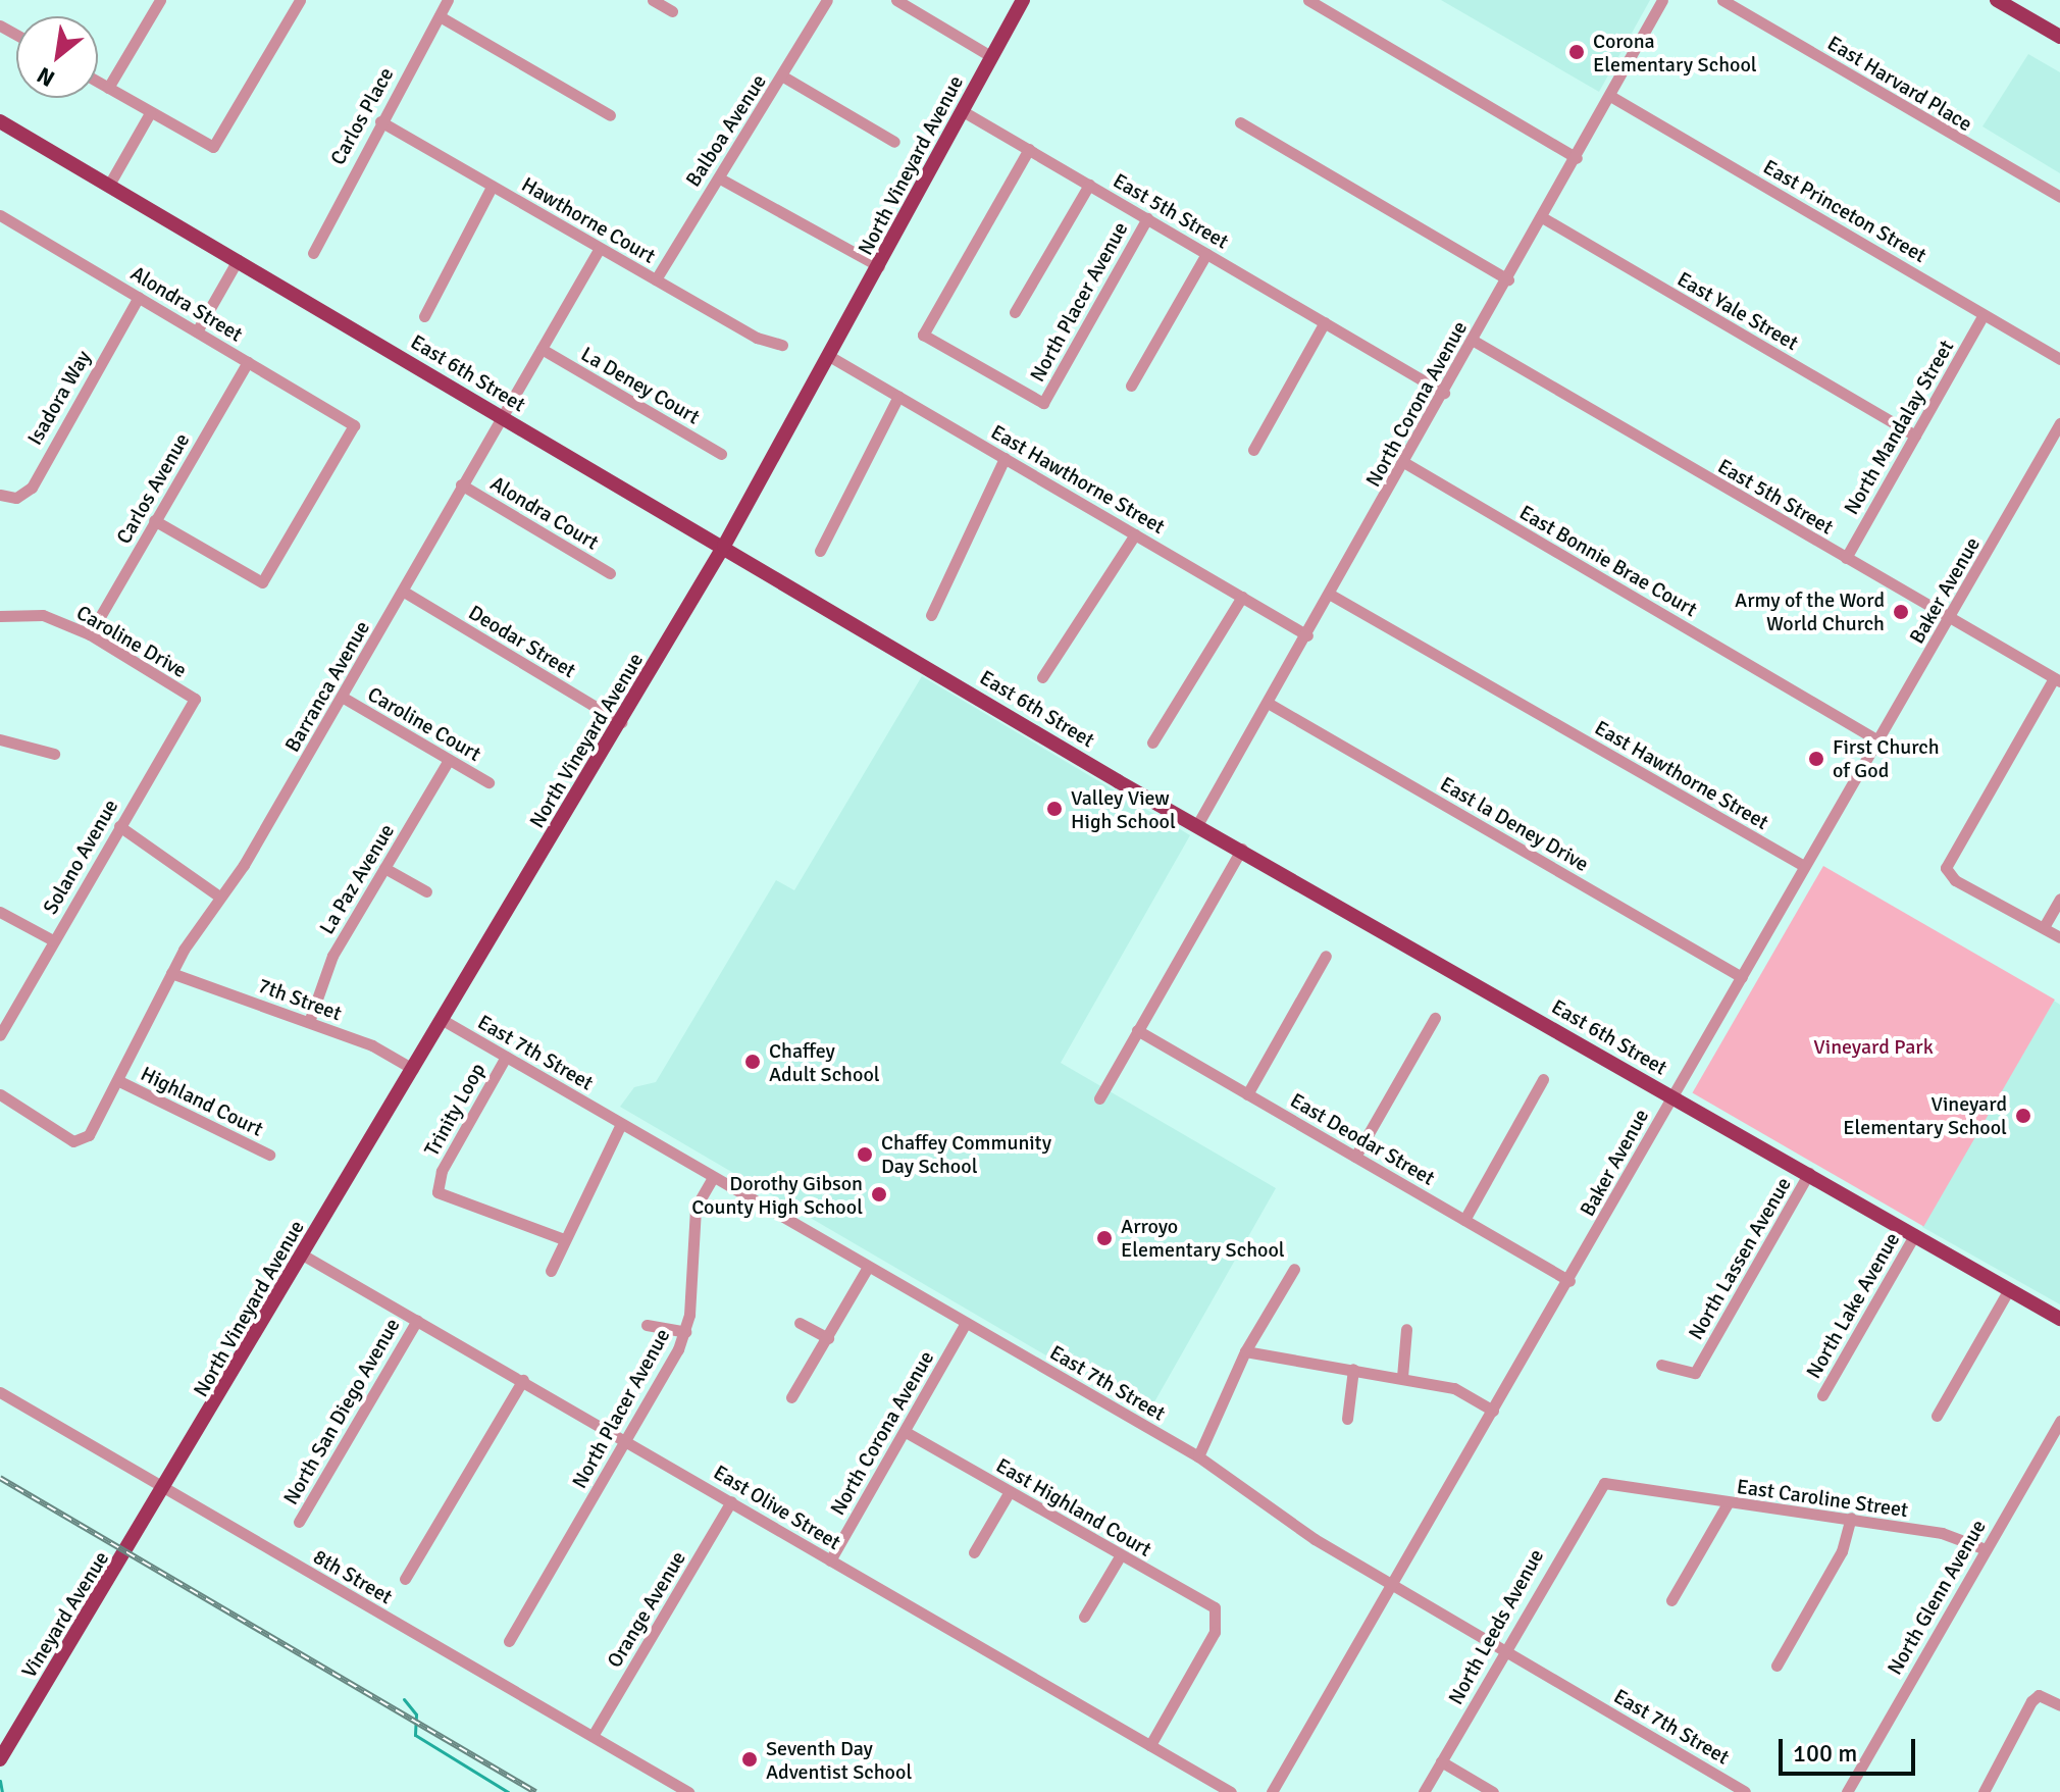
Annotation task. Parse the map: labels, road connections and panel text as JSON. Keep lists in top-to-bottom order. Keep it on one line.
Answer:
{"streets":{"main road":["North Vineyard Avenue","East 6th Street","Vineyard Avenue"],"street":["East Harvard Place","Carlos Place","Balboa Avenue","East 5th Street","East Princeton Street","Hawthorne Court","North Placer Avenue","Alondra Street","East Yale Street","La Deney Court","Isadora Way","North Corona Avenue","North Mandalay Street","East Hawthorne Street","Carlos Avenue","Alondra Court","East Bonnie Brae Court","Baker Avenue","Caroline Drive","Deodar Street","Barranca Avenue","Caroline Court","East la Deney Drive","Solano Avenue","La Paz Avenue","7th Street","East 7th Street","Highland Court","Trinity Loop","East Deodar Street","North Lassen Avenue","North Lake Avenue","North San Diego Avenue","East Caroline Street","East Olive Street","East Highland Court","8th Street","North Glenn Avenue","Orange Avenue","North Leeds Avenue"]},"crossings":[["Carlos Place","Hawthorne Court"],["Balboa Avenue","Hawthorne Court"],["North Vineyard Avenue","East 5th Street"],["North Vineyard Avenue","East 6th Street"],["North Vineyard Avenue","East Hawthorne Street"],["North Vineyard Avenue","Deodar Street"],["North Vineyard Avenue","7th Street"],["North Vineyard Avenue","East 7th Street"],["North Vineyard Avenue","East Olive Street"],["North Vineyard Avenue","8th Street"],["North Vineyard Avenue","Vineyard Avenue"],["East 5th Street","North Placer Avenue"],["East 5th Street","North Corona Avenue"],["East 5th Street","North Mandalay Street"],["East 5th Street","Baker Avenue"],["East Princeton Street","North Corona Avenue"],["East Princeton Street","North Mandalay Street"],["Hawthorne Court","Barranca Avenue"],["North Placer Avenue","East 7th Street"],["North Placer Avenue","East Olive Street"],["Alondra Street","Isadora Way"],["Alondra Street","Carlos Avenue"],["East Yale Street","North Corona Avenue"],["East Yale Street","North Mandalay Street"],["East 6th Street","North Corona Avenue"],["East 6th Street","Baker Avenue"],["East 6th Street","Barranca Avenue"],["East 6th Street","North Lassen Avenue"],["East 6th Street","North Lake Avenue"],["La Deney Court","Barranca Avenue"],["North Corona Avenue","East Hawthorne Street"],["North Corona Avenue","East Bonnie Brae Court"],["North Corona Avenue","East la Deney Drive"],["North Corona Avenue","East 7th Street"],["North Corona Avenue","East Olive Street"],["North Corona Avenue","East Highland Court"],["East Hawthorne Street","Baker Avenue"],["Carlos Avenue","Caroline Drive"],["Alondra Court","Barranca Avenue"],["East Bonnie Brae Court","Baker Avenue"],["Baker Avenue","East la Deney Drive"],["Baker Avenue","East 7th Street"],["Baker Avenue","East Deodar Street"],["Caroline Drive","Solano Avenue"],["Deodar Street","Barranca Avenue"],["Barranca Avenue","Caroline Court"],["Barranca Avenue","7th Street"],["Barranca Avenue","Highland Court"],["Caroline Court","La Paz Avenue"],["La Paz Avenue","7th Street"],["East 7th Street","Trinity Loop"],["East 7th Street","North Leeds Avenue"],["North San Diego Avenue","East Olive Street"],["East Caroline Street","North Glenn Avenue"],["East Caroline Street","North Leeds Avenue"],["East Olive Street","East Highland Court"],["East Olive Street","Orange Avenue"],["8th Street","Orange Avenue"],["8th Street","Vineyard Avenue"]],"parks":["Vineyard Park"],"places":["Corona Elementary School","Army of the Word World Church","First Church of God","Valley View High School","Chaffey Adult School","Vineyard Elementary School","Chaffey Community Day School","Dorothy Gibson County High School","Arroyo Elementary School","Seventh Day Adventist School"],"scale_bar":"100 m","north":"bottom left"}
